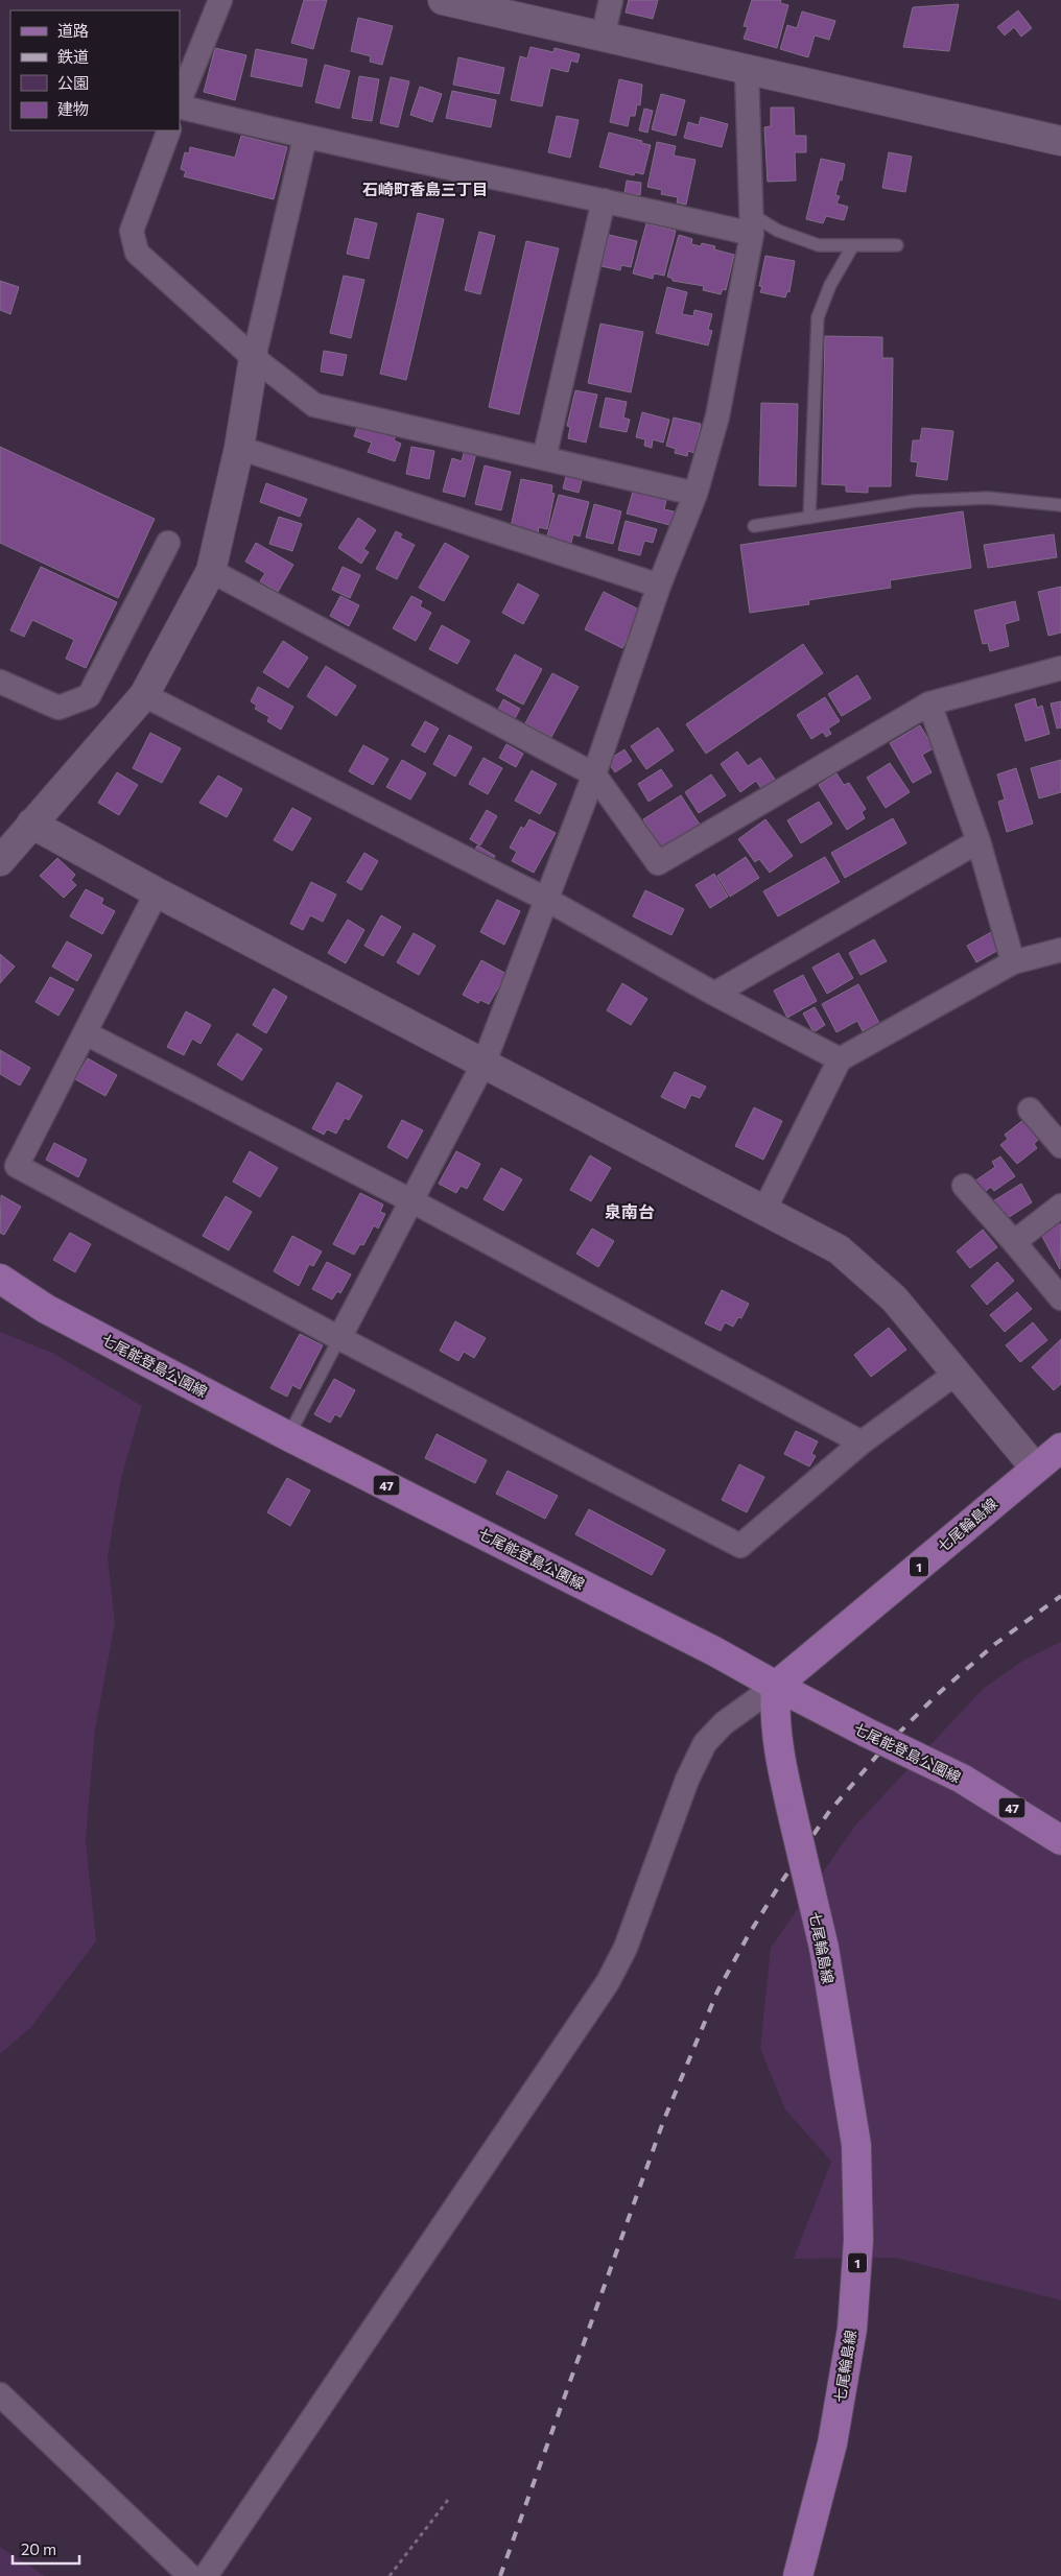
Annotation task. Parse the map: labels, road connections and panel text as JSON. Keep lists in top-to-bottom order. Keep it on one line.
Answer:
{"streets":{"main road":["七尾能登島公園線","47","七尾輪島線","1"]},"crossings":[["七尾能登島公園線","七尾輪島線"]],"districts":["石崎町香島三丁目","泉南台"],"legend":["道路","鉄道","公園","建物"],"scale_bar":"20 m"}
